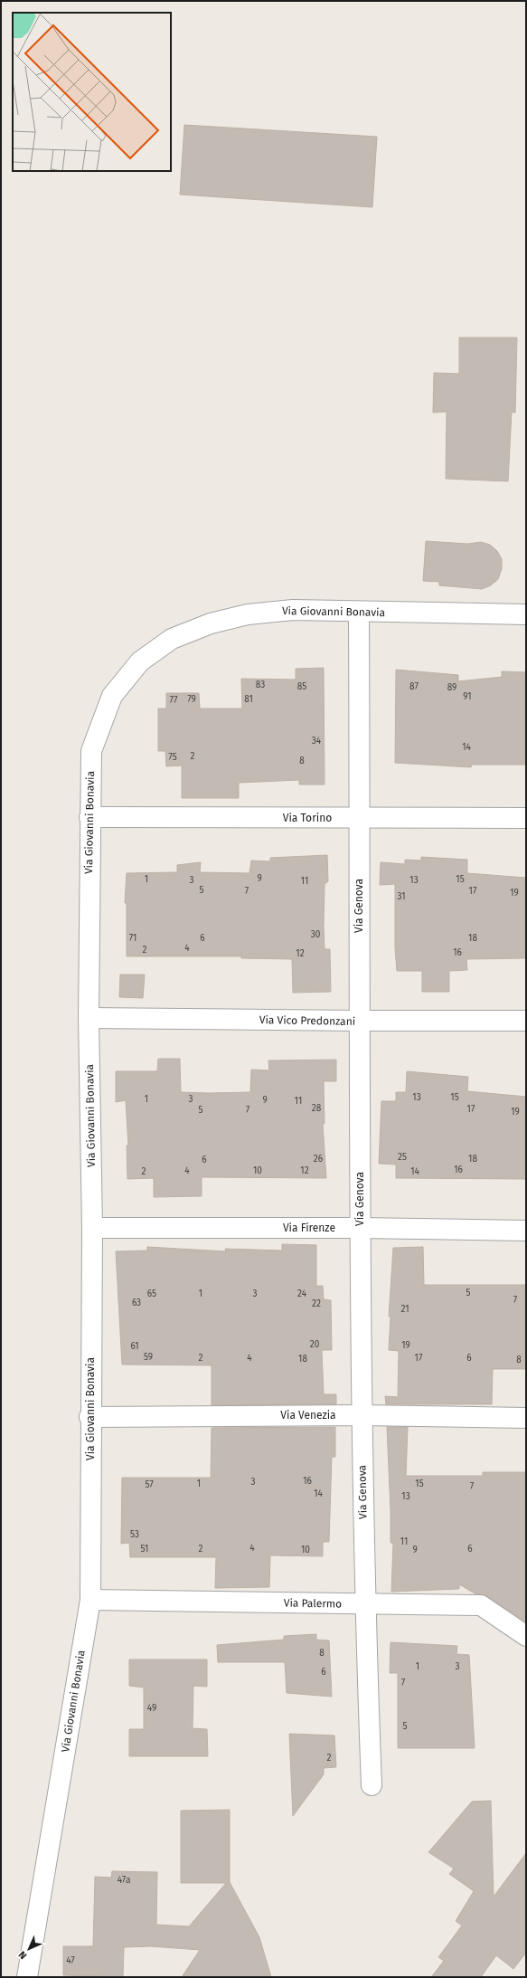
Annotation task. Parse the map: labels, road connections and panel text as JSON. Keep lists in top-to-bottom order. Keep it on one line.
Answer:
{"streets":{"street":["Via Giovanni Bonavia","Via Torino","Via Genova","Via Vico Predonzani","Via Firenze","Via Venezia","Via Palermo"]},"crossings":[["Via Giovanni Bonavia","Via Torino"],["Via Giovanni Bonavia","Via Genova"],["Via Giovanni Bonavia","Via Vico Predonzani"],["Via Giovanni Bonavia","Via Firenze"],["Via Giovanni Bonavia","Via Venezia"],["Via Giovanni Bonavia","Via Palermo"],["Via Torino","Via Genova"],["Via Genova","Via Vico Predonzani"],["Via Genova","Via Firenze"],["Via Genova","Via Venezia"],["Via Genova","Via Palermo"]],"house_numbers":["83","85","87","89","91","79","81","77","34","14","2","75","8","9","1","15","3","13","11","5","7","17","19","31","30","71","6","18","4","2","16","12","13","15","1","3","9","11","28","17","5","7","19","25","26","18","6","16","4","10","12","2","14","5","65","1","3","24","7","63","22","21","20","19","61","59","2","4","17","6","18","8","16","3","1","15","57","7","14","13","53","11","4","51","2","6","10","9","8","1","3","6","7","49","5","2","47a","47"],"north":"bottom left"}
